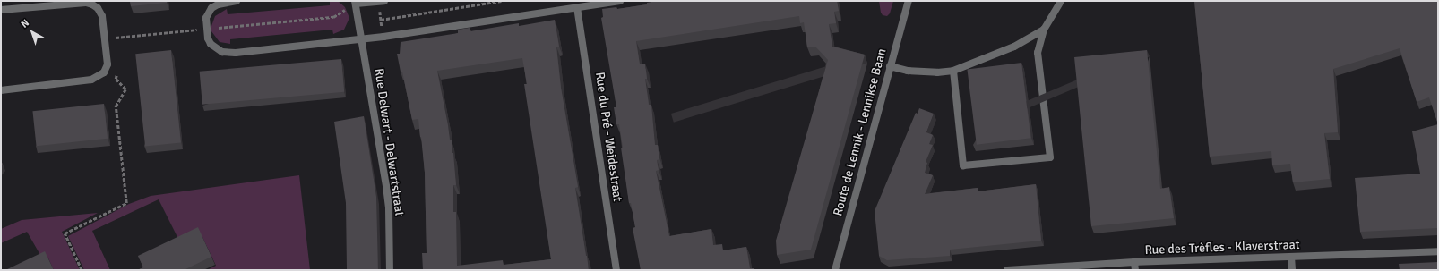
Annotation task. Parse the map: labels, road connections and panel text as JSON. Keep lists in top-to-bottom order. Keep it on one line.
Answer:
{"streets":{"street":["Route de Lennik - Lennikse Baan","Rue du Pré - Weidestraat","Rue Delwart - Delwartstraat","Rue des Trèfles - Klaverstraat"]},"north":"top left"}
